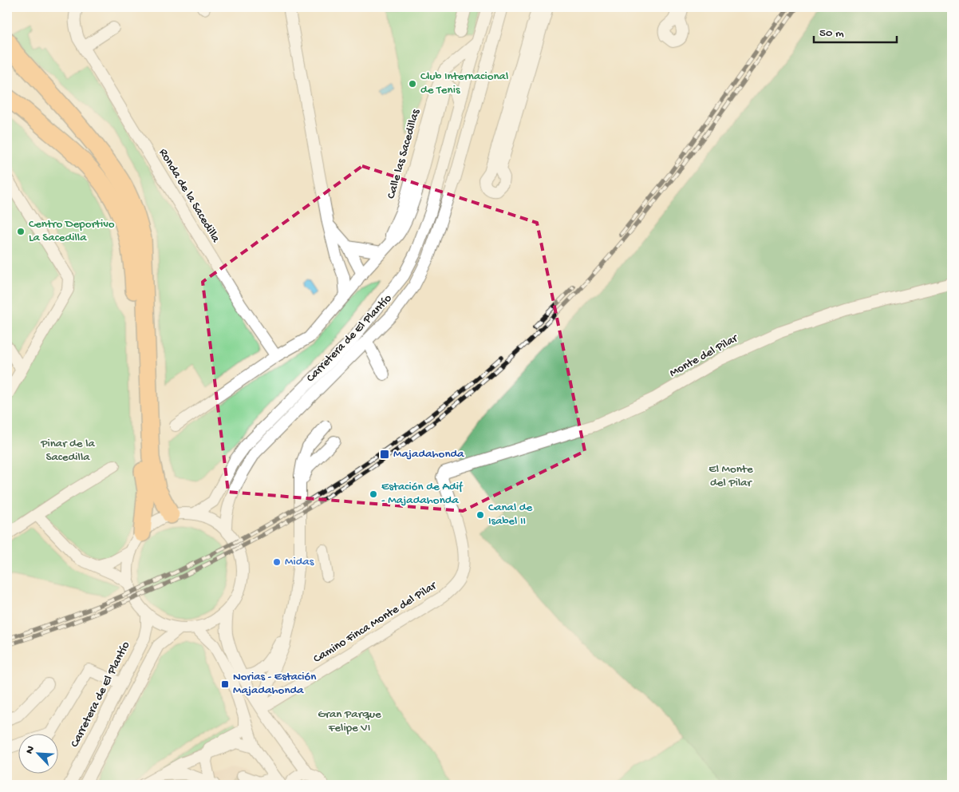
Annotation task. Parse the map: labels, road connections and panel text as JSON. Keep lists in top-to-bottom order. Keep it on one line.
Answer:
{"streets":{"street":["Calle las Sacedillas","Ronda de la Sacedilla","Carretera de El Plantío","Monte del Pilar","Camino Finca Monte del Pilar"]},"crossings":[["Calle las Sacedillas","Ronda de la Sacedilla"],["Calle las Sacedillas","Carretera de El Plantío"],["Monte del Pilar","Camino Finca Monte del Pilar"]],"parks":["Pinar de la Sacedilla","El Monte del Pilar","Gran Parque Felipe VI"],"places":{"other":["Club Internacional de Tenis","Centro Deportivo La Sacedilla","Estación de Adif - Majadahonda","Canal de Isabel II","Midas"],"transit":["Majadahonda","Norias - Estación Majadahonda"]},"scale_bar":"50 m","north":"top left"}
